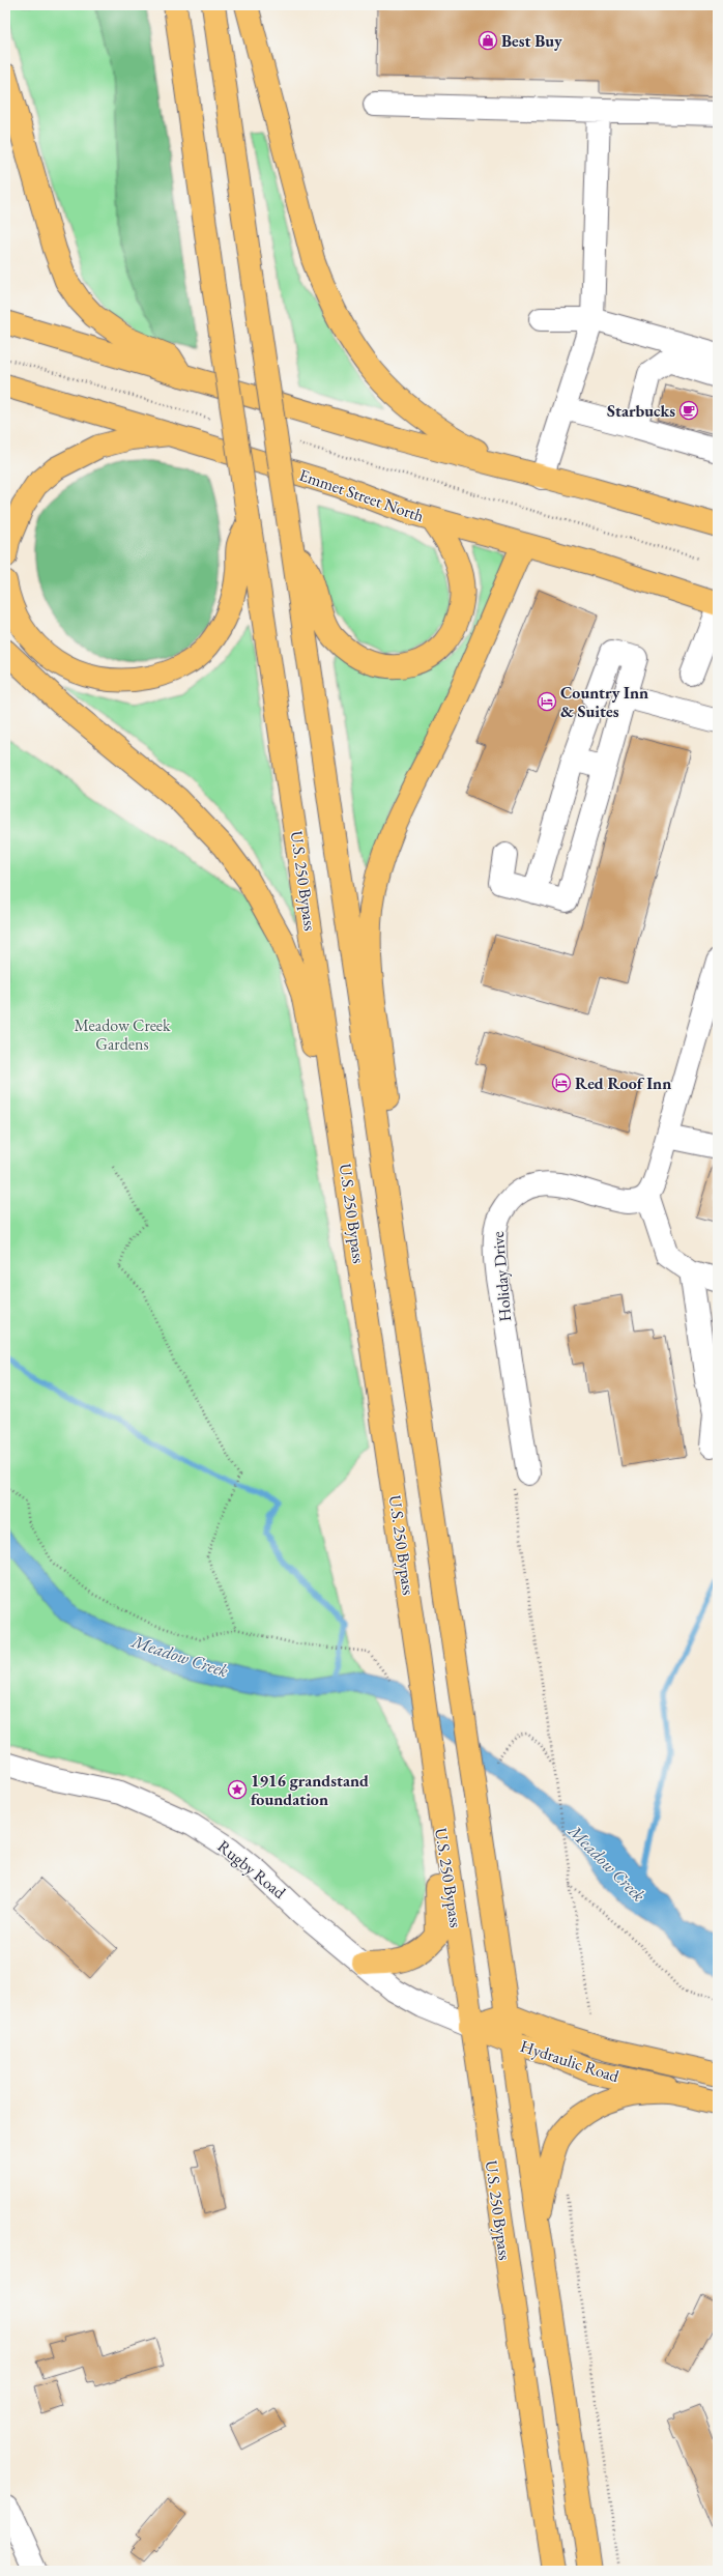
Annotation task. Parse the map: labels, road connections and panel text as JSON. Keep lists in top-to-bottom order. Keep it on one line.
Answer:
{"streets":{"main road":["Emmet Street North","U.S. 250 Bypass","Hydraulic Road"],"street":["Holiday Drive","Rugby Road"]},"crossings":[["U.S. 250 Bypass","Rugby Road"],["U.S. 250 Bypass","Hydraulic Road"],["Rugby Road","Hydraulic Road"]],"water":["Meadow Creek"],"parks":["Meadow Creek Gardens"],"places":{"shop":["Best Buy"],"cafe":["Starbucks"],"hotel":["Country Inn & Suites","Red Roof Inn"],"place":["1916 grandstand foundation"]}}
